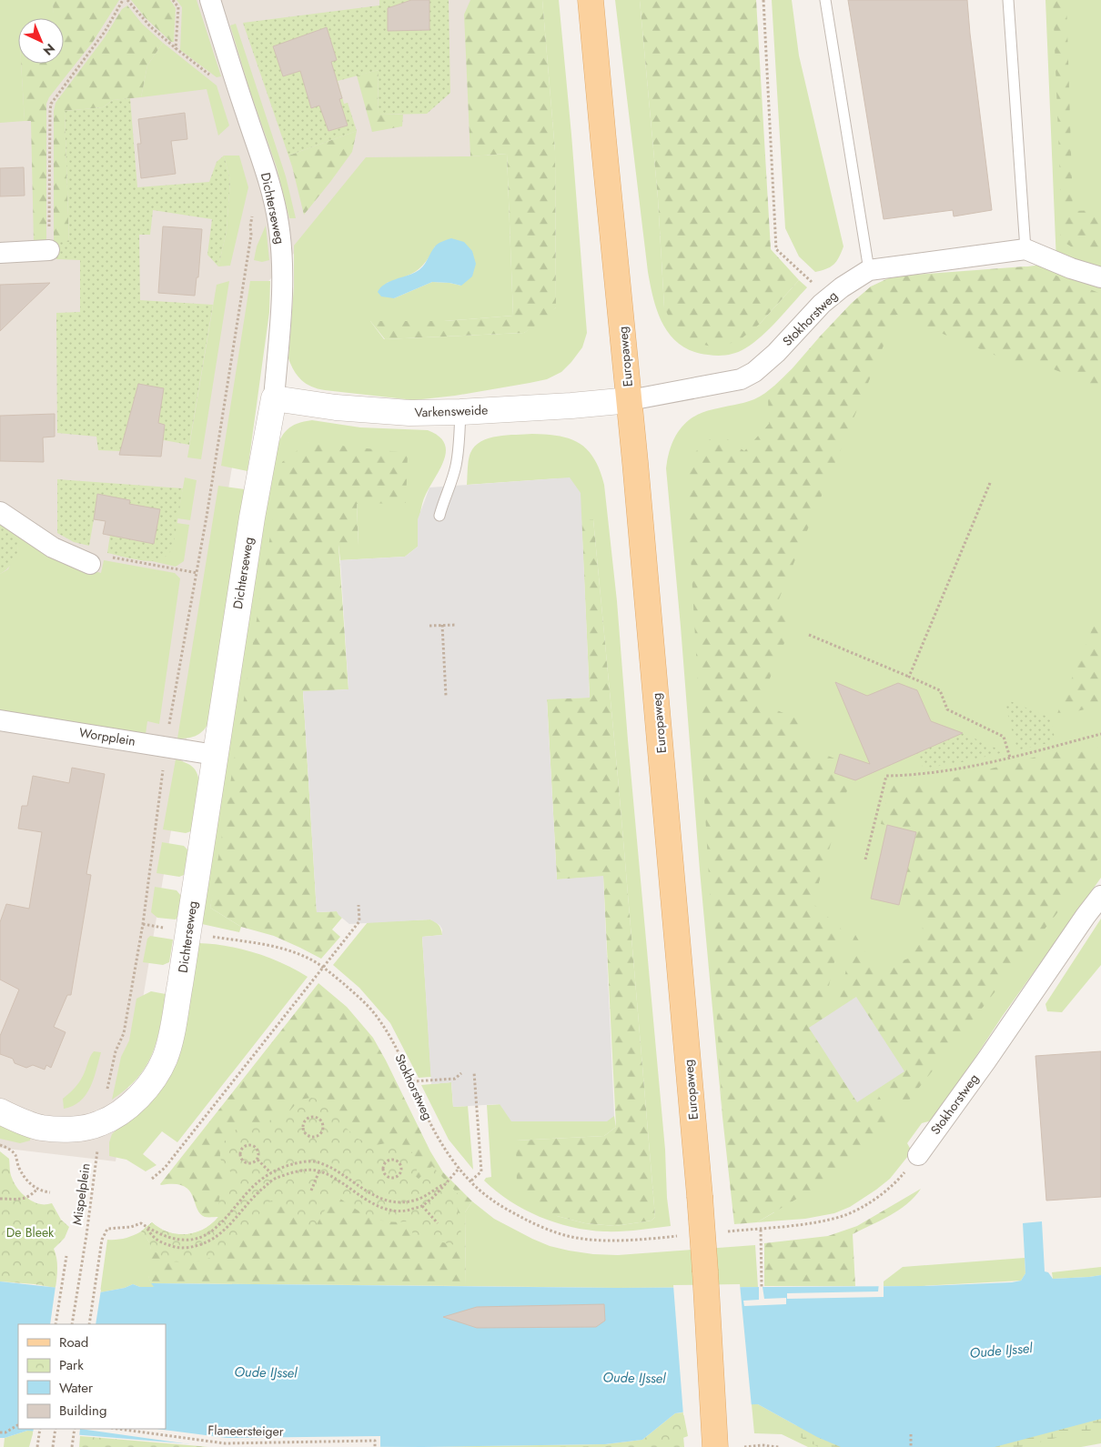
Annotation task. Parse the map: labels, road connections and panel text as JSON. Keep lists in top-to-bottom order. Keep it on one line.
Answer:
{"streets":{"main road":["Europaweg"],"street":["Dichterseweg","Stokhorstweg","Varkensweide","Worpplein"],"path":["Mispelplein","Flaneersteiger"]},"crossings":[["Dichterseweg","Stokhorstweg"],["Dichterseweg","Varkensweide"],["Dichterseweg","Worpplein"],["Stokhorstweg","Europaweg"],["Stokhorstweg","Varkensweide"],["Europaweg","Varkensweide"]],"water":["Oude IJssel"],"parks":["De Bleek"],"legend":["Road","Park","Water","Building"],"north":"bottom right"}
